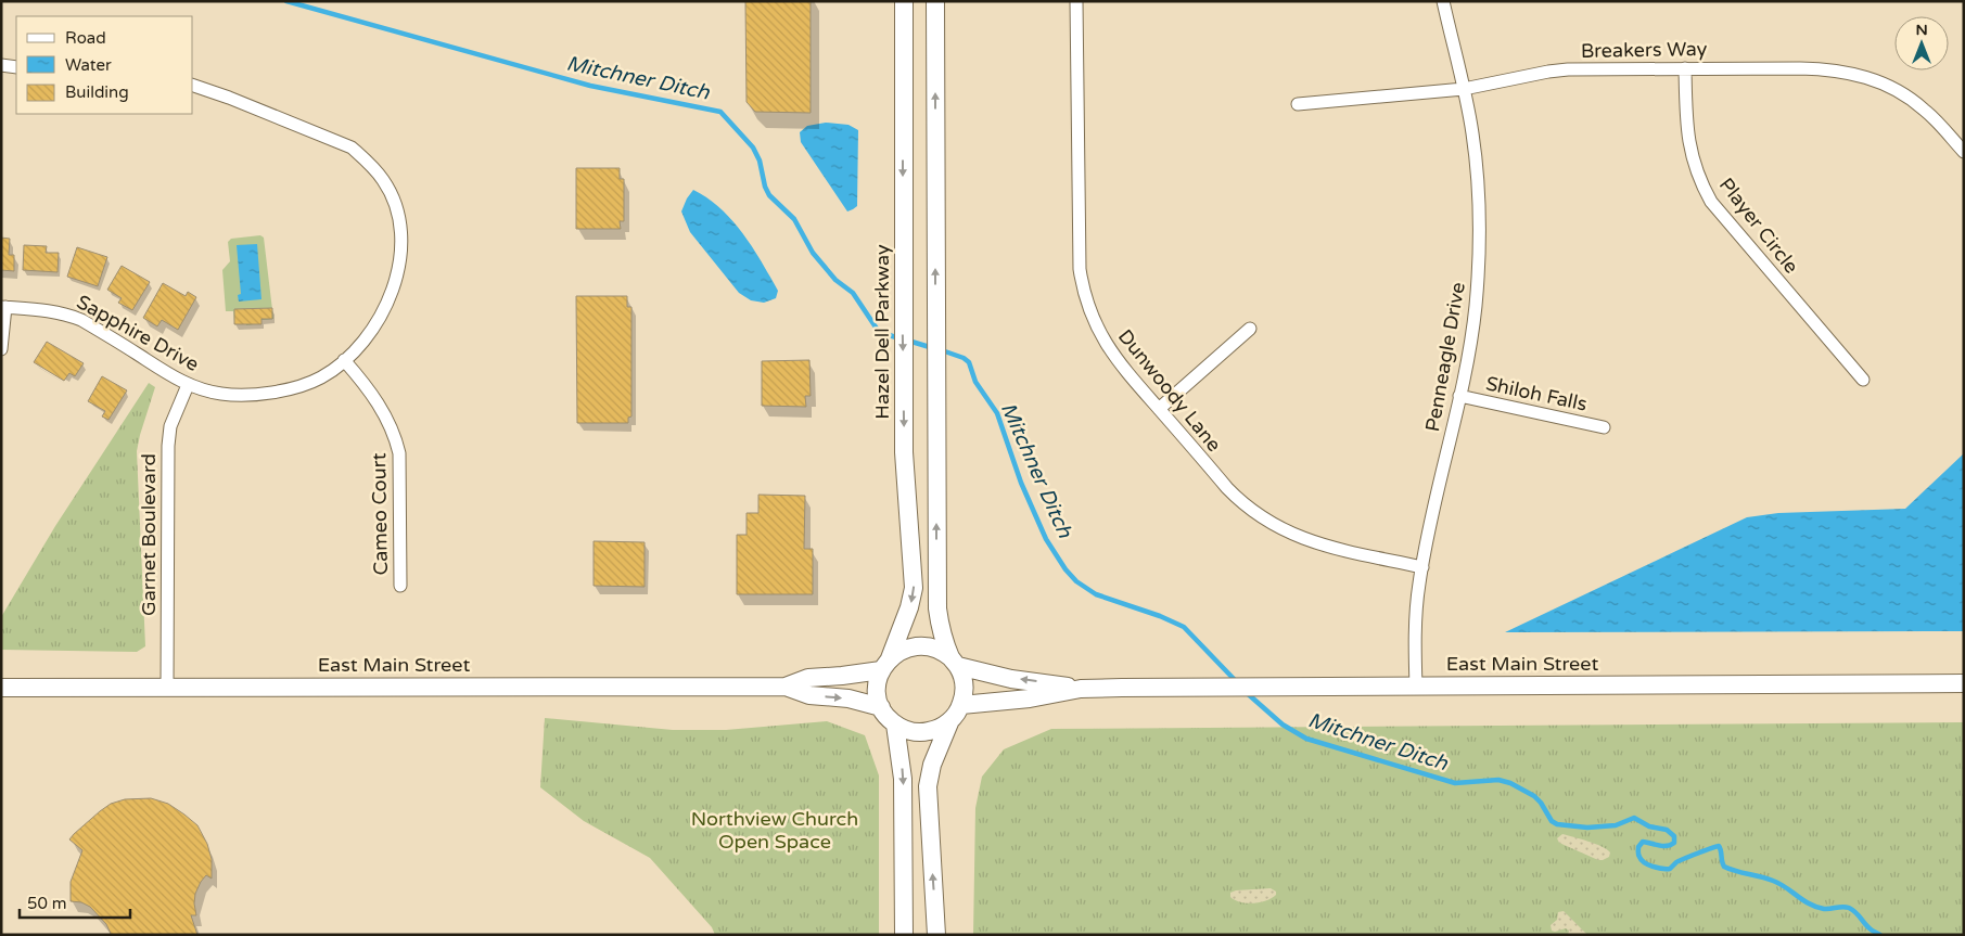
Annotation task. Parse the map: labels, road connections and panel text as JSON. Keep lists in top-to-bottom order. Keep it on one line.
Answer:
{"streets":{"main road":["Hazel Dell Parkway","East Main Street"],"street":["Breakers Way","Player Circle","Sapphire Drive","Penneagle Drive","Dunwoody Lane","Shiloh Falls","Cameo Court","Garnet Boulevard"]},"crossings":[["Breakers Way","Player Circle"],["Breakers Way","Penneagle Drive"],["Hazel Dell Parkway","East Main Street"],["Sapphire Drive","Cameo Court"],["Sapphire Drive","Garnet Boulevard"],["Penneagle Drive","Dunwoody Lane"],["Penneagle Drive","Shiloh Falls"],["Penneagle Drive","East Main Street"],["Garnet Boulevard","East Main Street"]],"water":["Mitchner Ditch"],"parks":["Northview Church Open Space"],"legend":["Road","Water","Building"],"scale_bar":"50 m","north":"top"}
